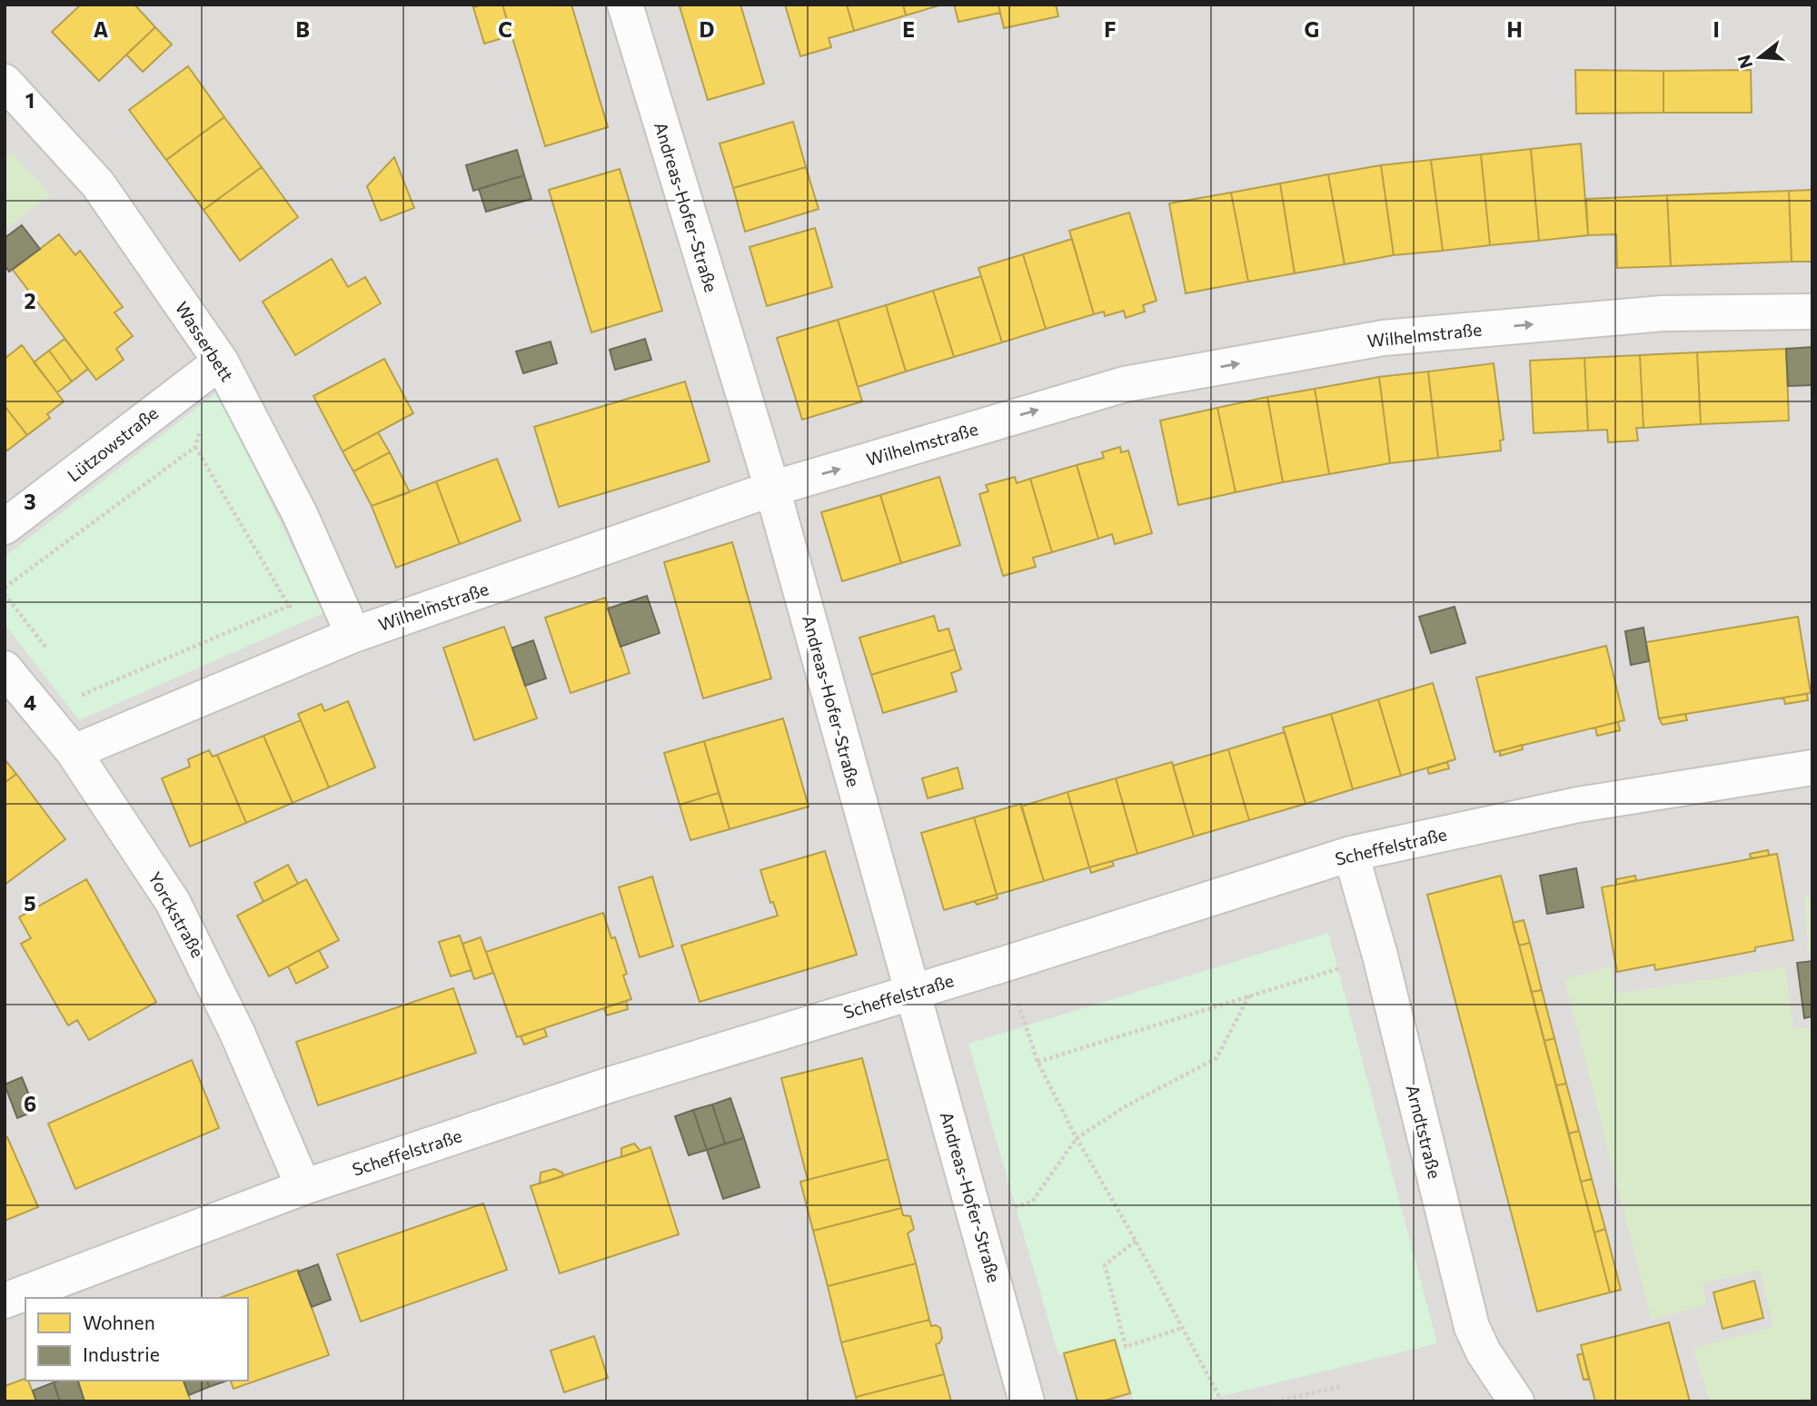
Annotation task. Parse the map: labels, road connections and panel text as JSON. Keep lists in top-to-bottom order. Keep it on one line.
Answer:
{"streets":{"street":["Andreas-Hofer-Straße","Wilhelmstraße","Wasserbett","Lützowstraße","Scheffelstraße","Yorckstraße","Arndtstraße"]},"crossings":[["Andreas-Hofer-Straße","Wilhelmstraße"],["Andreas-Hofer-Straße","Scheffelstraße"],["Wilhelmstraße","Wasserbett"],["Wilhelmstraße","Yorckstraße"],["Wasserbett","Lützowstraße"],["Scheffelstraße","Yorckstraße"],["Scheffelstraße","Arndtstraße"]],"one_way":["Wilhelmstraße"],"legend":["Wohnen","Industrie"],"north":"left","grid":{"columns":["A","B","C","D","E","F","G","H","I"],"rows":["1","2","3","4","5","6"]}}
